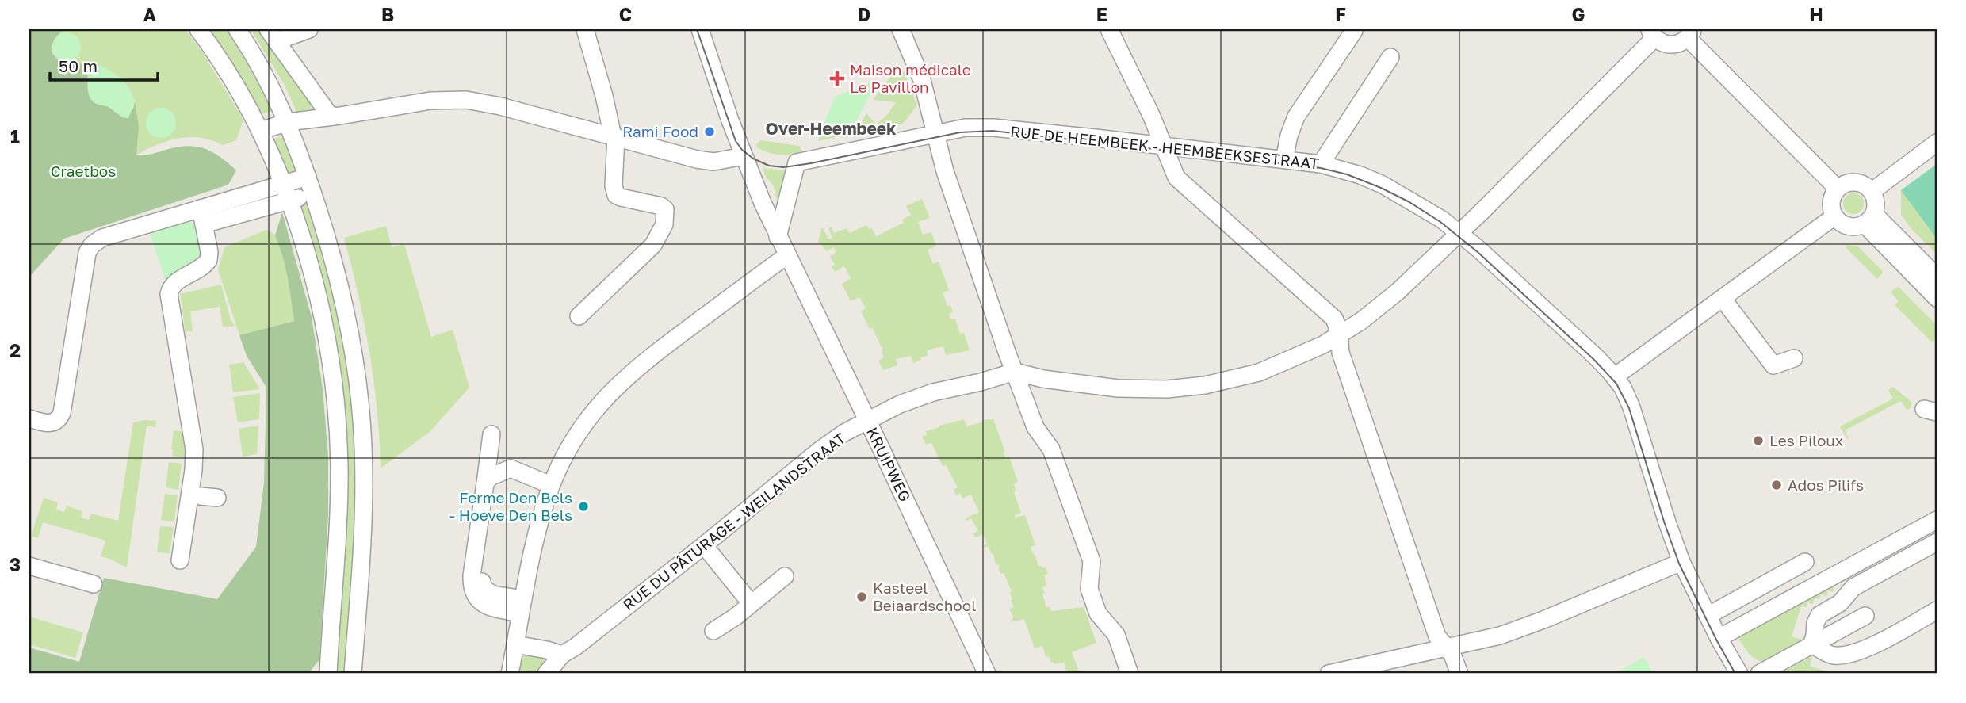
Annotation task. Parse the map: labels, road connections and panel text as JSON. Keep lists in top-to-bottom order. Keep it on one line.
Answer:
{"streets":{"street":["RUE DE HEEMBEEK - HEEMBEEKSESTRAAT","KRUIPWEG","RUE DU PÂTURAGE - WEILANDSTRAAT"]},"crossings":[["RUE DE HEEMBEEK - HEEMBEEKSESTRAAT","KRUIPWEG"],["KRUIPWEG","RUE DU PÂTURAGE - WEILANDSTRAAT"]],"districts":["Over-Heembeek"],"parks":["Craetbos"],"places":{"health":["Maison médicale Le Pavillon"],"other":["Rami Food","Les Piloux","Ados Pilifs","Ferme Den Bels - Hoeve Den Bels","Kasteel Beiaardschool"]},"scale_bar":"50 m","grid":{"columns":["A","B","C","D","E","F","G","H"],"rows":["1","2","3"]}}
